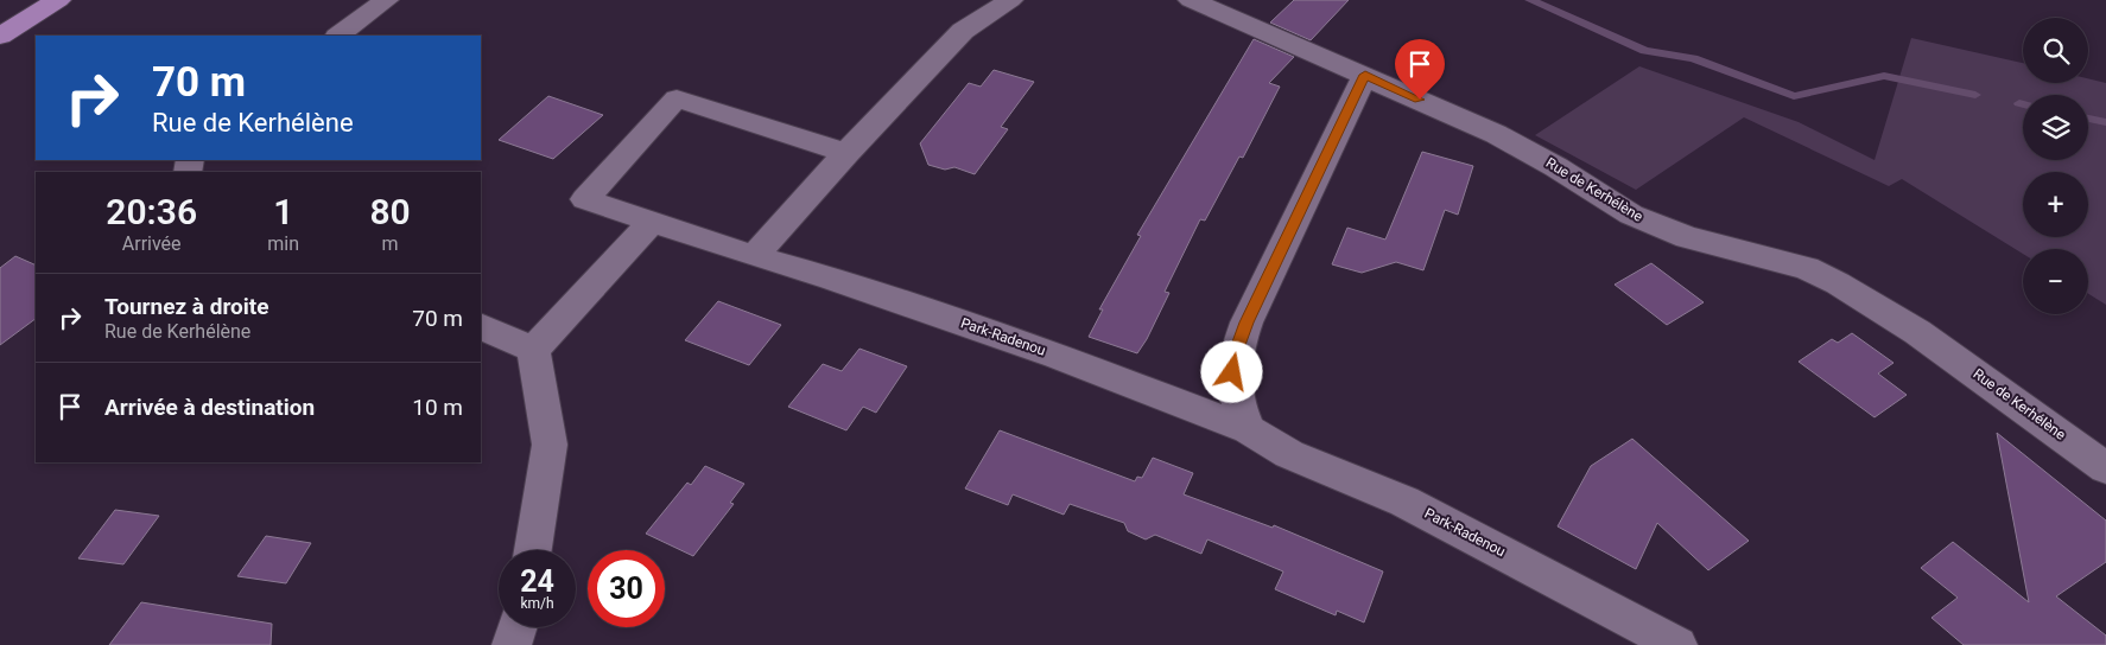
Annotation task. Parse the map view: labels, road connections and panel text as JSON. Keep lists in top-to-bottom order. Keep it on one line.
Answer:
{"streets":{"street":["Rue de Kerhélène","Park-Radenou"]},"page":{"map_buttons":["+","−"],"turn":["70 m","Rue de Kerhélène"],"eta":["20:36","Arrivée","1","min","80","m"],"list":[{"name":"Tournez à droite","note":"Rue de Kerhélène","value":"70 m"},{"name":"Arrivée à destination","value":"10 m"}],"speed":"24 km/h","limit":"30"}}
